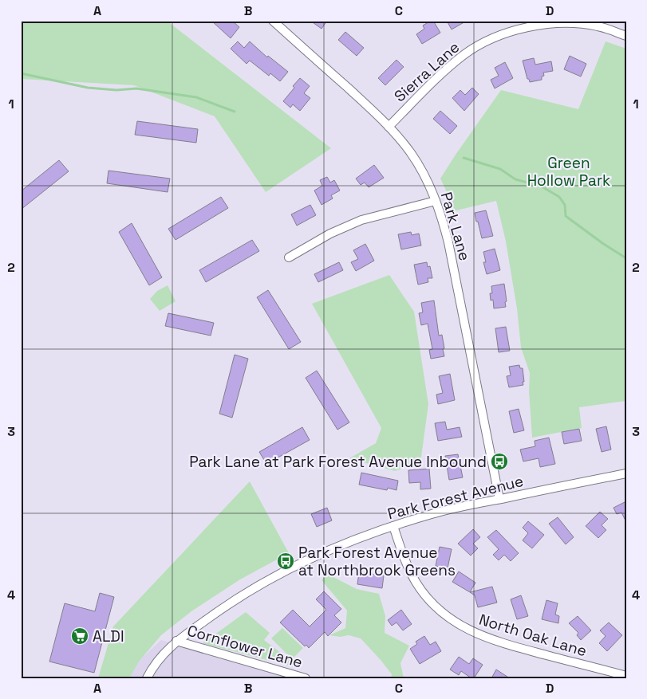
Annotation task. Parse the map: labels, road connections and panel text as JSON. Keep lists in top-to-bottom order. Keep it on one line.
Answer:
{"streets":{"street":["Sierra Lane","Park Lane","Park Forest Avenue","North Oak Lane","Cornflower Lane"]},"crossings":[["Sierra Lane","Park Lane"],["Park Lane","Park Forest Avenue"],["Park Forest Avenue","North Oak Lane"],["Park Forest Avenue","Cornflower Lane"]],"parks":["Green Hollow Park"],"places":{"bus stop":["Park Lane at Park Forest Avenue Inbound","Park Forest Avenue at Northbrook Greens"],"supermarket":["ALDI"]},"grid":{"columns":["A","B","C","D"],"rows":["1","2","3","4"]}}
